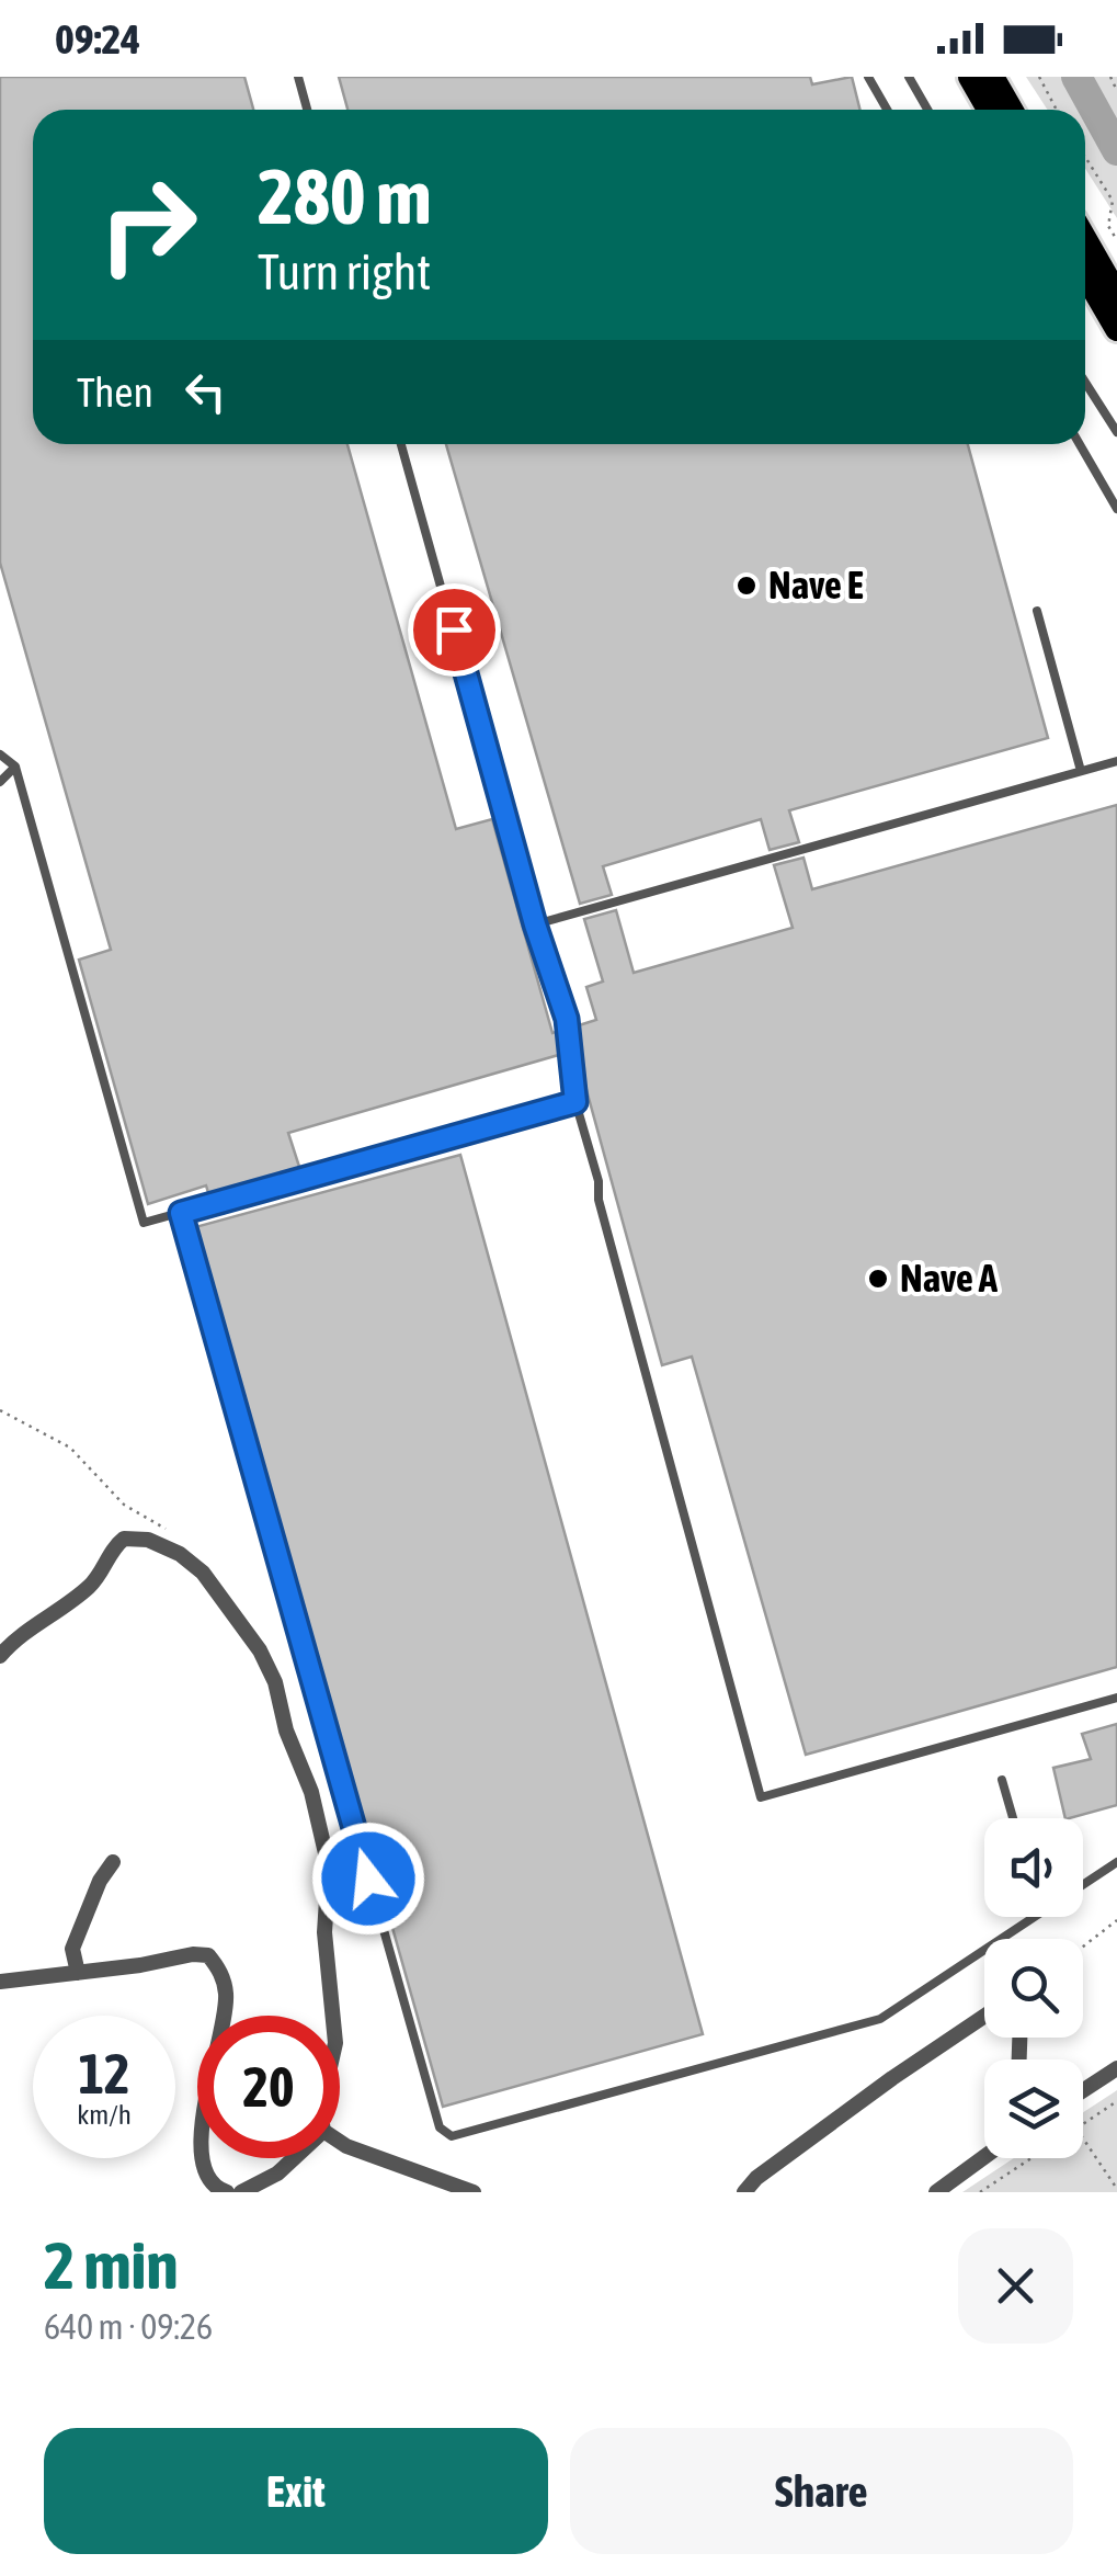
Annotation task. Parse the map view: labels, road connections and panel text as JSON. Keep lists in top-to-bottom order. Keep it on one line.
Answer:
{"places":["Nave E","Nave A"],"page":{"status":"09:24","turn":["280 m","Turn right"],"then":"Then","speed":"12 km/h","limit":"20","heading":["2 min","640 m · 09:26"],"buttons":["Exit","Share"]}}
